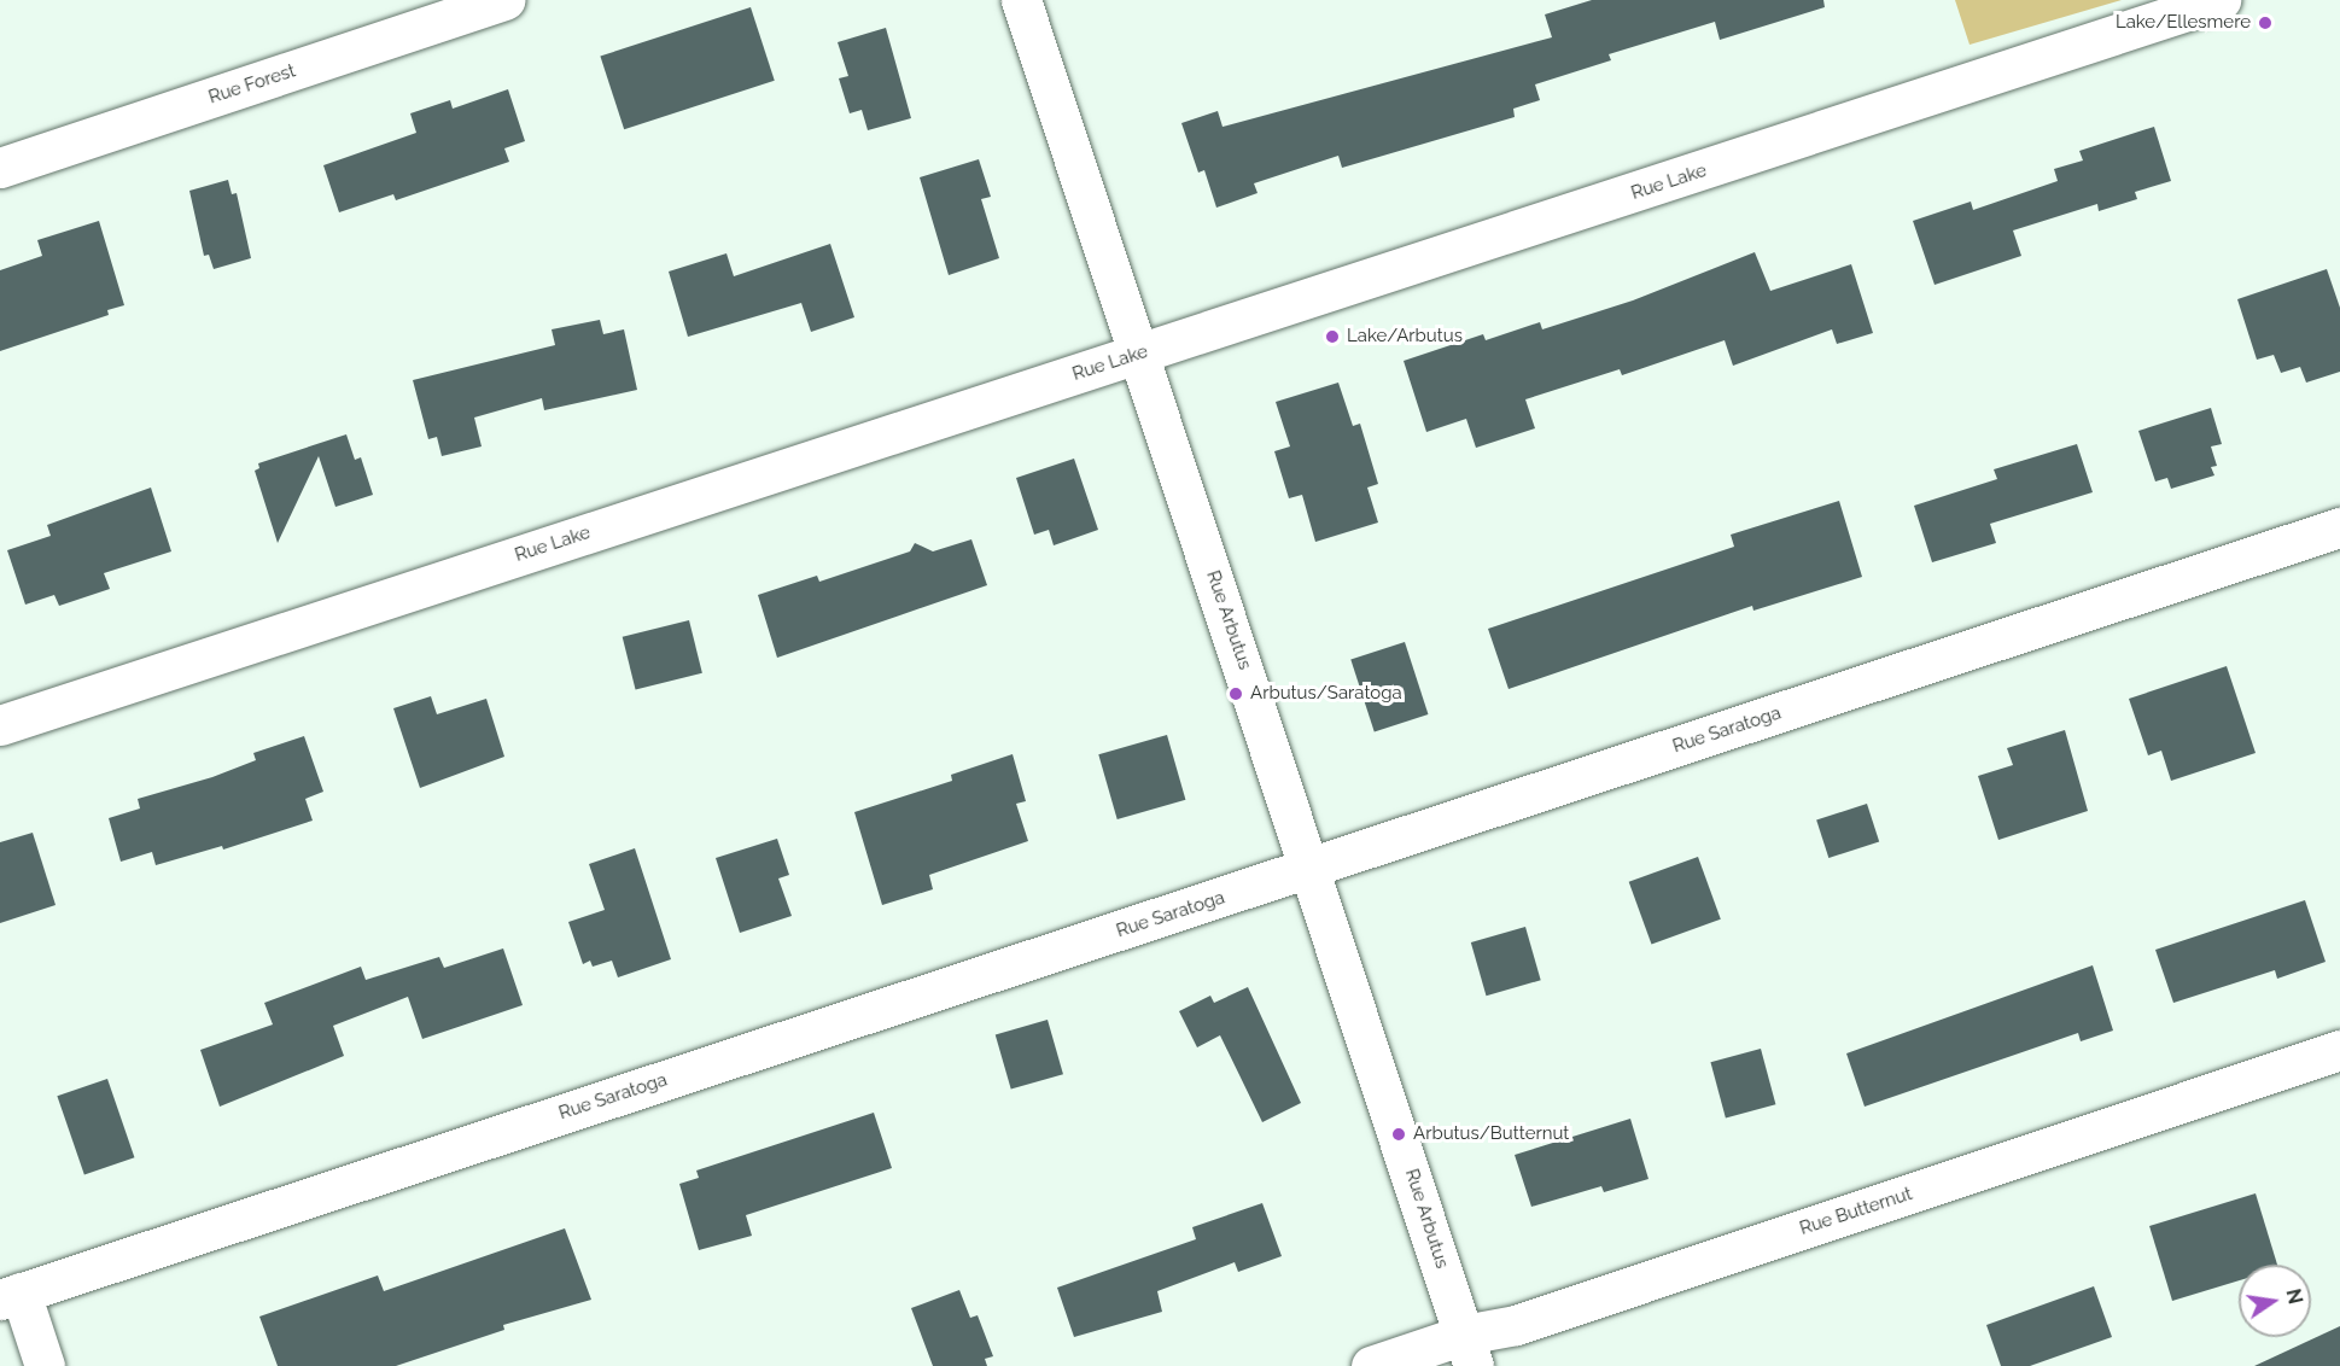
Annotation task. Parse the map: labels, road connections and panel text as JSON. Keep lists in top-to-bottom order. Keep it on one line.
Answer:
{"streets":{"street":["Rue Forest","Rue Lake","Rue Arbutus","Rue Saratoga","Rue Butternut"]},"crossings":[["Rue Lake","Rue Arbutus"],["Rue Arbutus","Rue Saratoga"],["Rue Arbutus","Rue Butternut"]],"places":["Lake/Ellesmere","Lake/Arbutus","Arbutus/Saratoga","Arbutus/Butternut"],"north":"right"}
